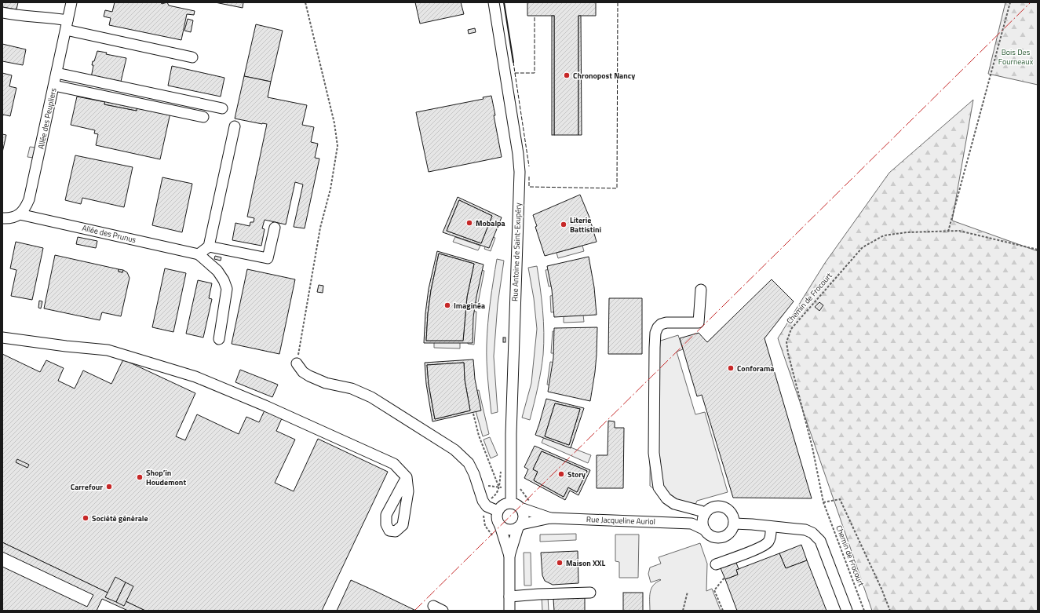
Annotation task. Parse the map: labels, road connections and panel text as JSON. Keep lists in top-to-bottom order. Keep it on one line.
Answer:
{"streets":{"street":["Allée des Peupliers","Allée des Prunus","Rue Antoine de Saint-Exupéry","Rue Jacqueline Auriol"],"path":["Chemin de Frocourt"]},"crossings":[["Allée des Peupliers","Allée des Prunus"],["Rue Antoine de Saint-Exupéry","Rue Jacqueline Auriol"]],"parks":["Bois Des Fourneaux"],"places":["Chronopost Nancy","Mobalpa","Literie Battistini","Imaginéa","Conforama","Story","Shop’in Houdemont","Carrefour","Société générale","Maison XXL"]}
